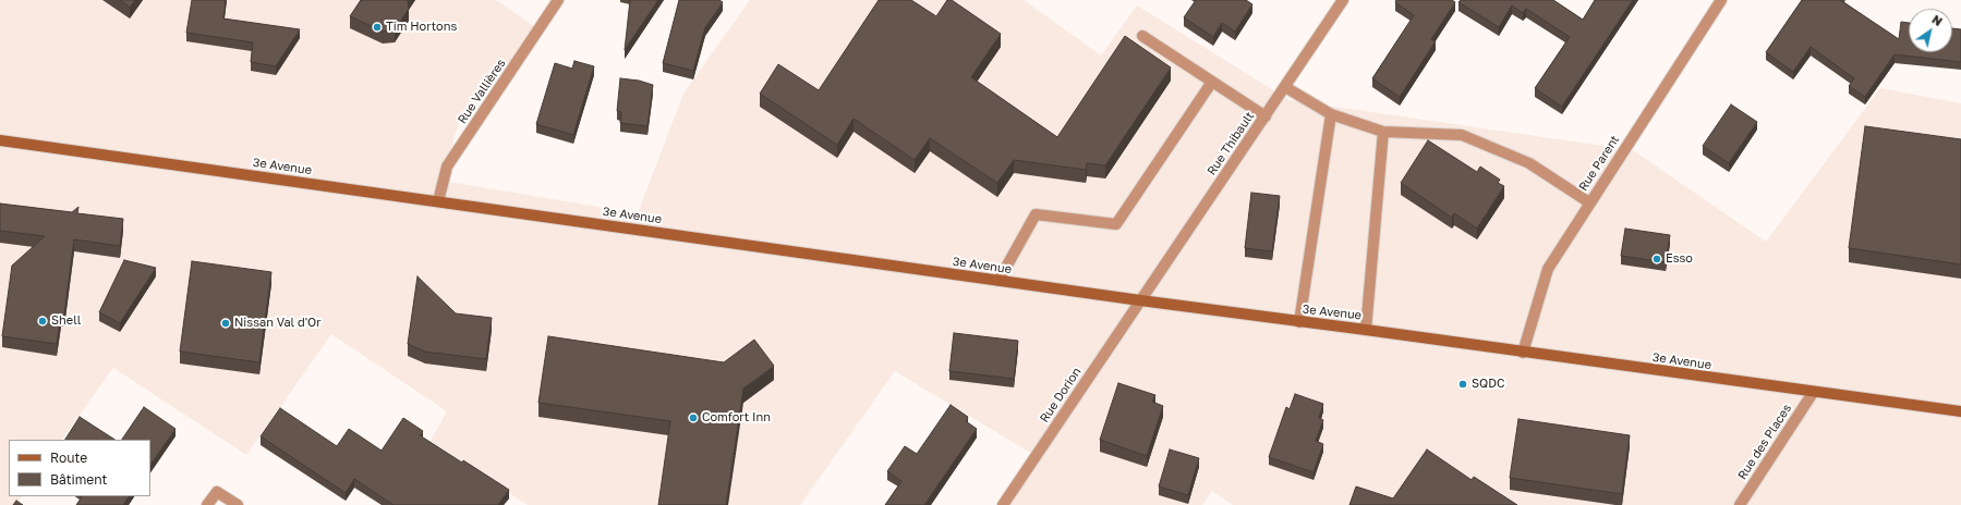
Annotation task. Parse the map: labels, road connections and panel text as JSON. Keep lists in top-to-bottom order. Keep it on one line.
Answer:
{"streets":{"main road":["3e Avenue"],"street":["Rue Vallières","Rue Thibault","Rue Parent","Rue Dorion","Rue des Places"]},"crossings":[["Rue Vallières","3e Avenue"],["Rue Thibault","3e Avenue"],["Rue Thibault","Rue Dorion"],["Rue Parent","3e Avenue"],["3e Avenue","Rue Dorion"],["3e Avenue","Rue des Places"]],"places":["Tim Hortons","Esso","Shell","Nissan Val d'Or","SQDC","Comfort Inn"],"legend":["Route","Bâtiment"],"north":"top right"}
